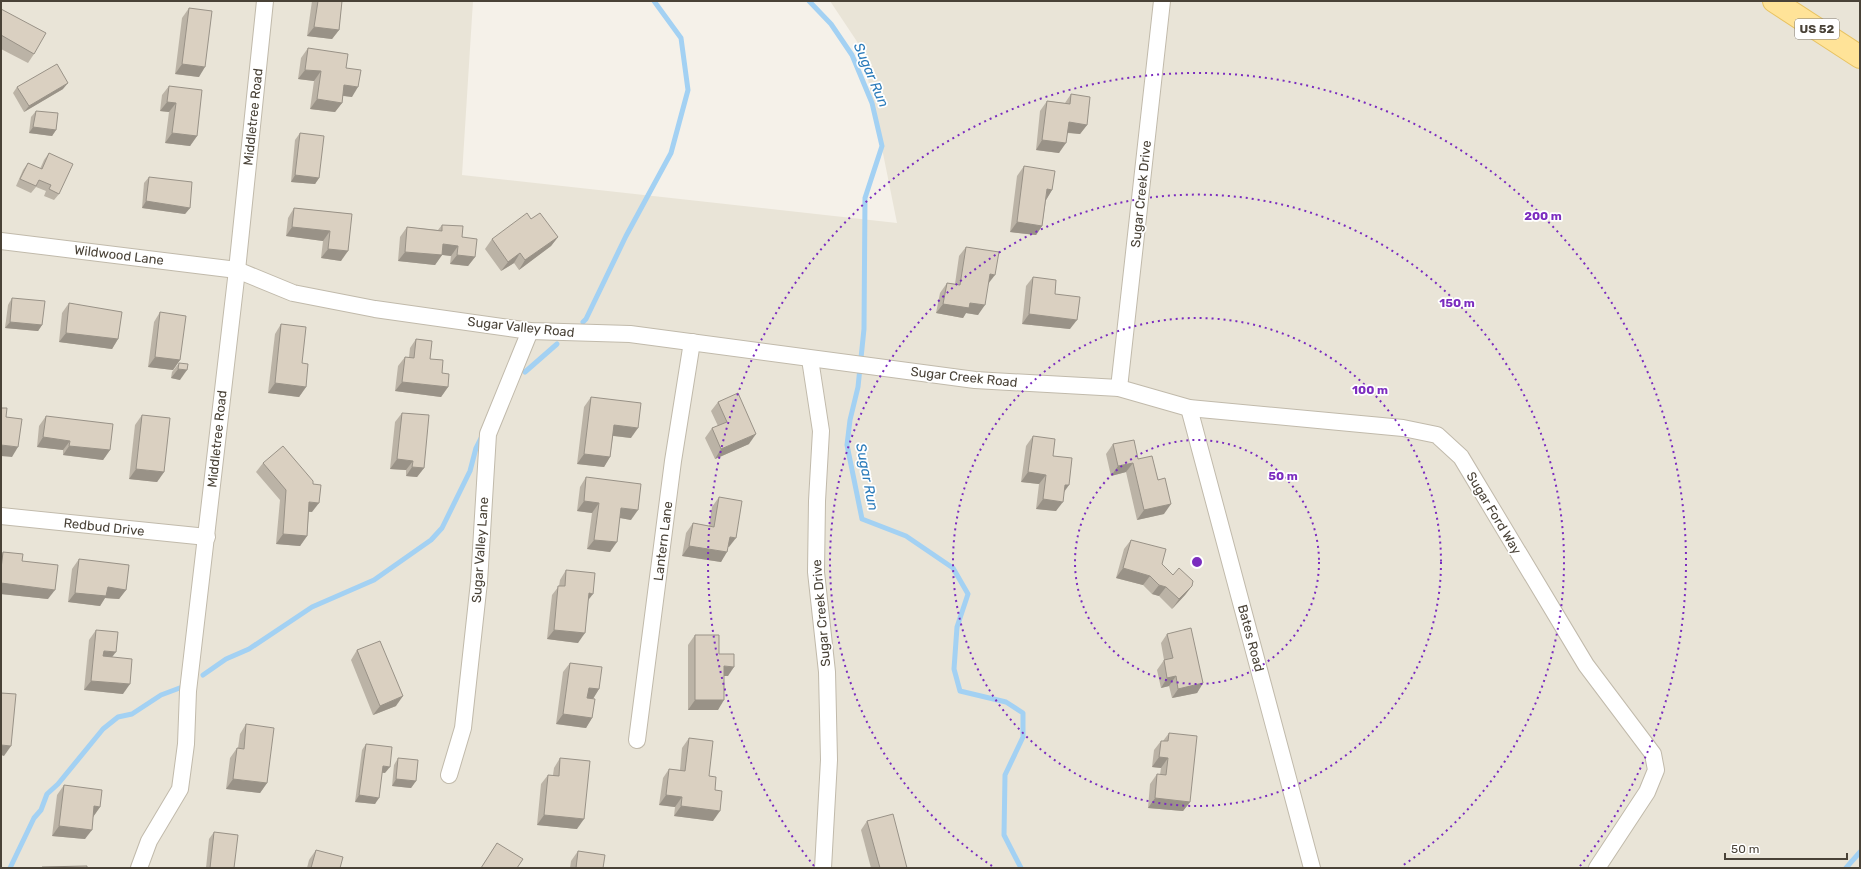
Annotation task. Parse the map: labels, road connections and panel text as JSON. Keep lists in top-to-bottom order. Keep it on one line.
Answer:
{"streets":{"main road":["US 52"],"street":["Middletree Road","Sugar Creek Drive","Wildwood Lane","Sugar Valley Road","Sugar Creek Road","Sugar Ford Way","Redbud Drive","Lantern Lane","Sugar Valley Lane","Bates Road"]},"crossings":[["Middletree Road","Wildwood Lane"],["Middletree Road","Sugar Valley Road"],["Middletree Road","Redbud Drive"],["Sugar Creek Drive","Sugar Valley Road"],["Sugar Creek Drive","Sugar Creek Road"],["Sugar Creek Drive","Sugar Ford Way"],["Wildwood Lane","Sugar Valley Road"],["Sugar Valley Road","Sugar Creek Road"],["Sugar Valley Road","Lantern Lane"],["Sugar Valley Road","Sugar Valley Lane"],["Sugar Creek Road","Sugar Ford Way"],["Sugar Ford Way","Bates Road"]],"water":["Sugar Run"],"scale_bar":"50 m","rings":["200 m","150 m","100 m","50 m"]}
